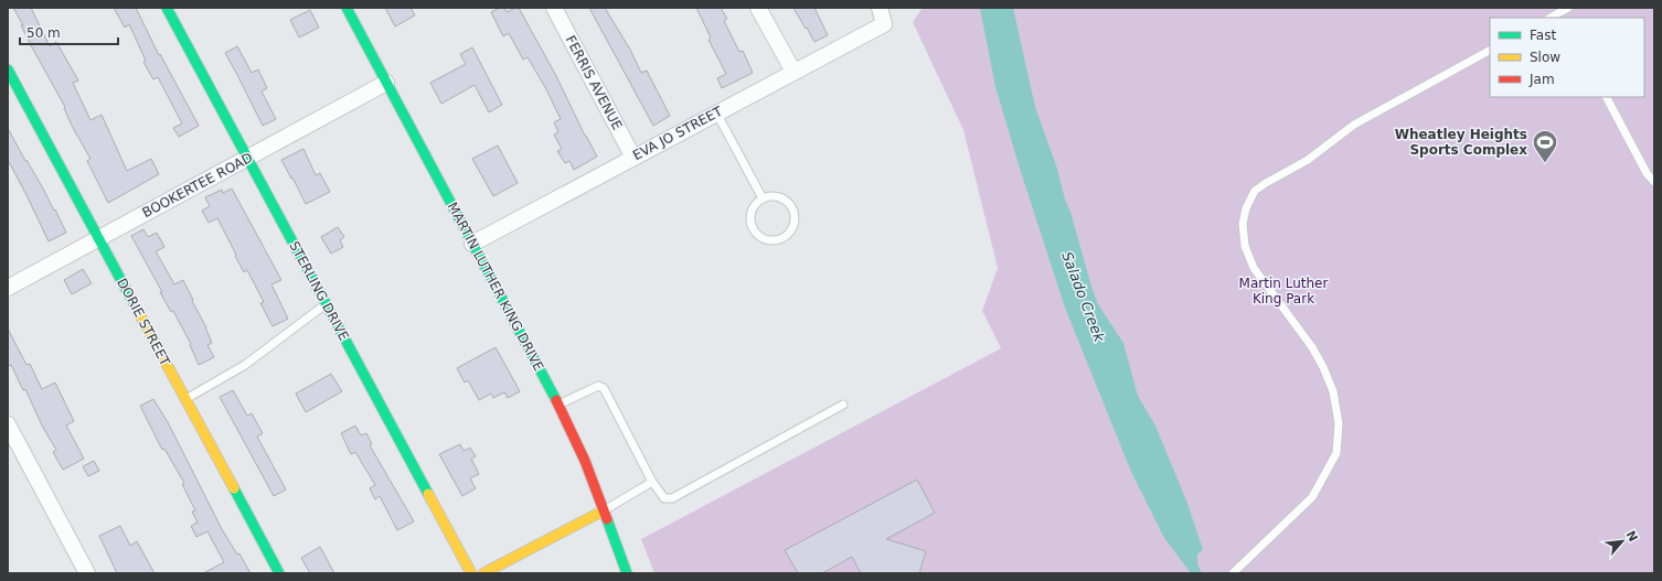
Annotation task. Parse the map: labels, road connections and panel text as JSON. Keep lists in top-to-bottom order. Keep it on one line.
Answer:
{"streets":{"street":["FERRIS AVENUE","EVA JO STREET","BOOKERTEE ROAD","MARTIN LUTHER KING DRIVE","STERLING DRIVE","DORIE STREET"]},"crossings":[["FERRIS AVENUE","EVA JO STREET"],["EVA JO STREET","MARTIN LUTHER KING DRIVE"],["BOOKERTEE ROAD","MARTIN LUTHER KING DRIVE"],["BOOKERTEE ROAD","STERLING DRIVE"],["BOOKERTEE ROAD","DORIE STREET"]],"water":["Salado Creek"],"parks":["Martin Luther King Park"],"places":{"sports":["Wheatley Heights Sports Complex"]},"legend":["Fast","Slow","Jam"],"scale_bar":"50 m","north":"top right"}
